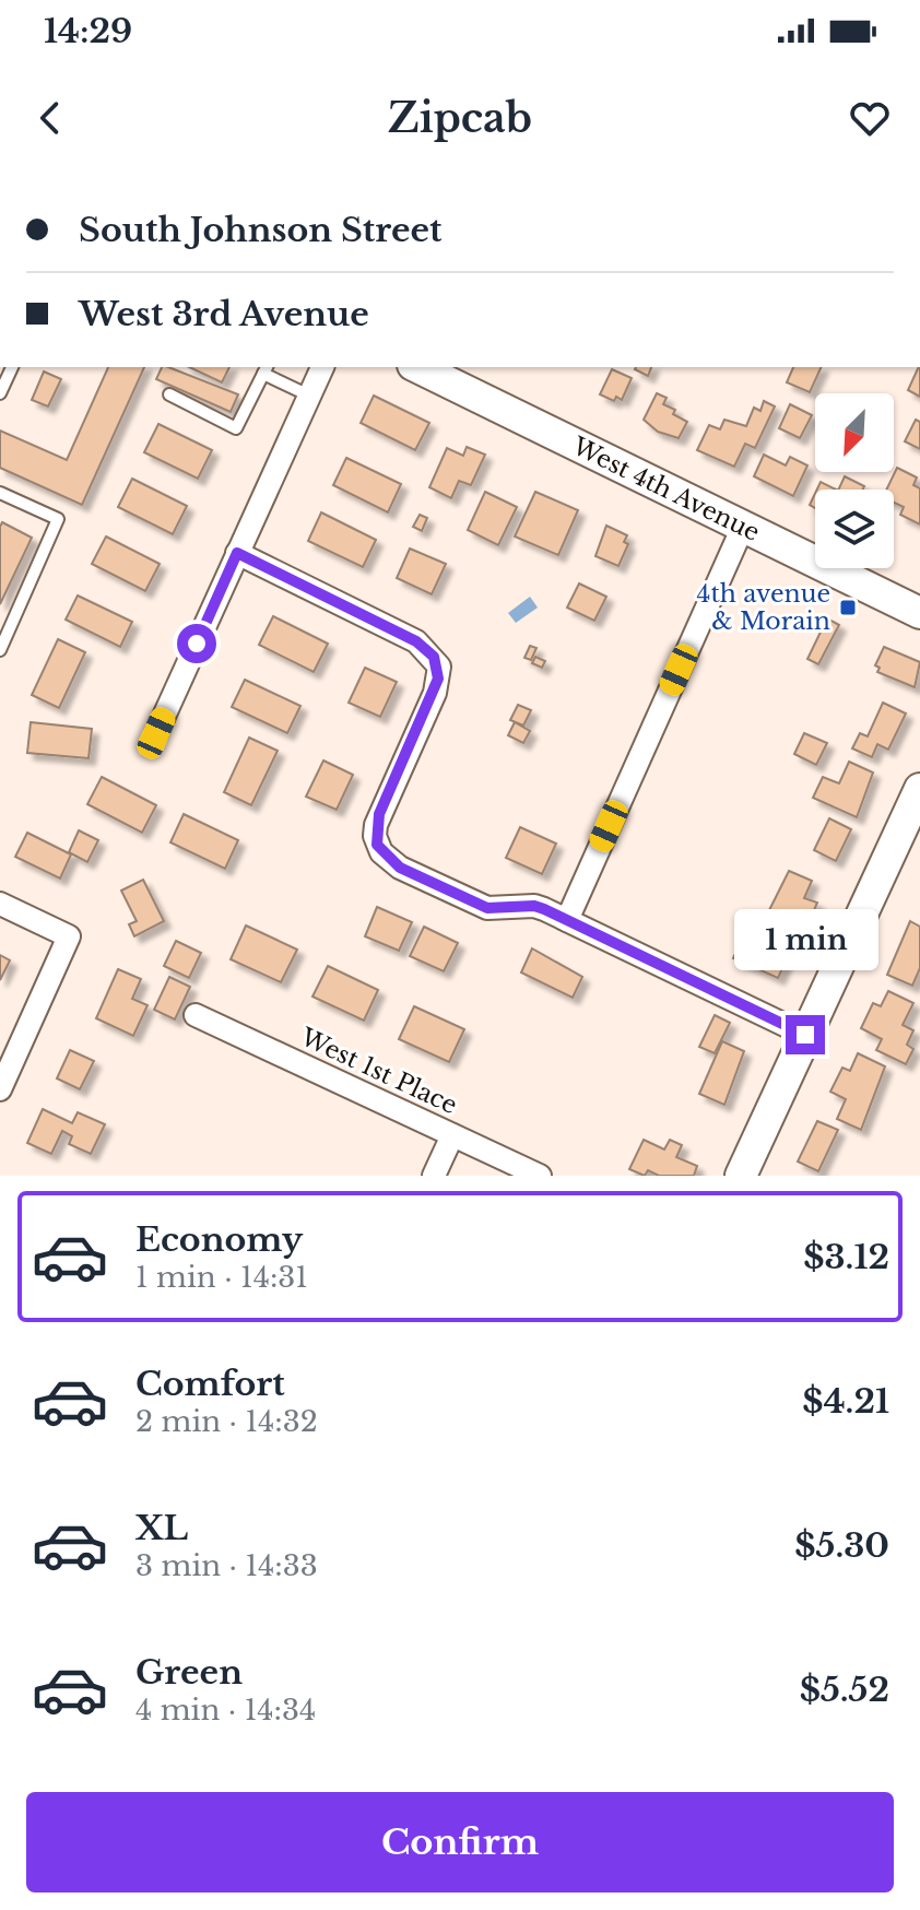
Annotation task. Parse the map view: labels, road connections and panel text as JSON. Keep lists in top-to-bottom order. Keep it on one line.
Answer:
{"streets":{"street":["West 4th Avenue","West 1st Place"]},"places":{"transit":["4th avenue & Morain"]},"north":"bottom left","page":{"status":"14:29","header":"Zipcab","banner":["South Johnson Street","West 3rd Avenue"],"bubble":"1 min","list":[{"name":"Economy","note":"1 min · 14:31","value":"$3.12"},{"name":"Comfort","note":"2 min · 14:32","value":"$4.21"},{"name":"XL","note":"3 min · 14:33","value":"$5.30"},{"name":"Green","note":"4 min · 14:34","value":"$5.52"}],"buttons":"Confirm"}}
